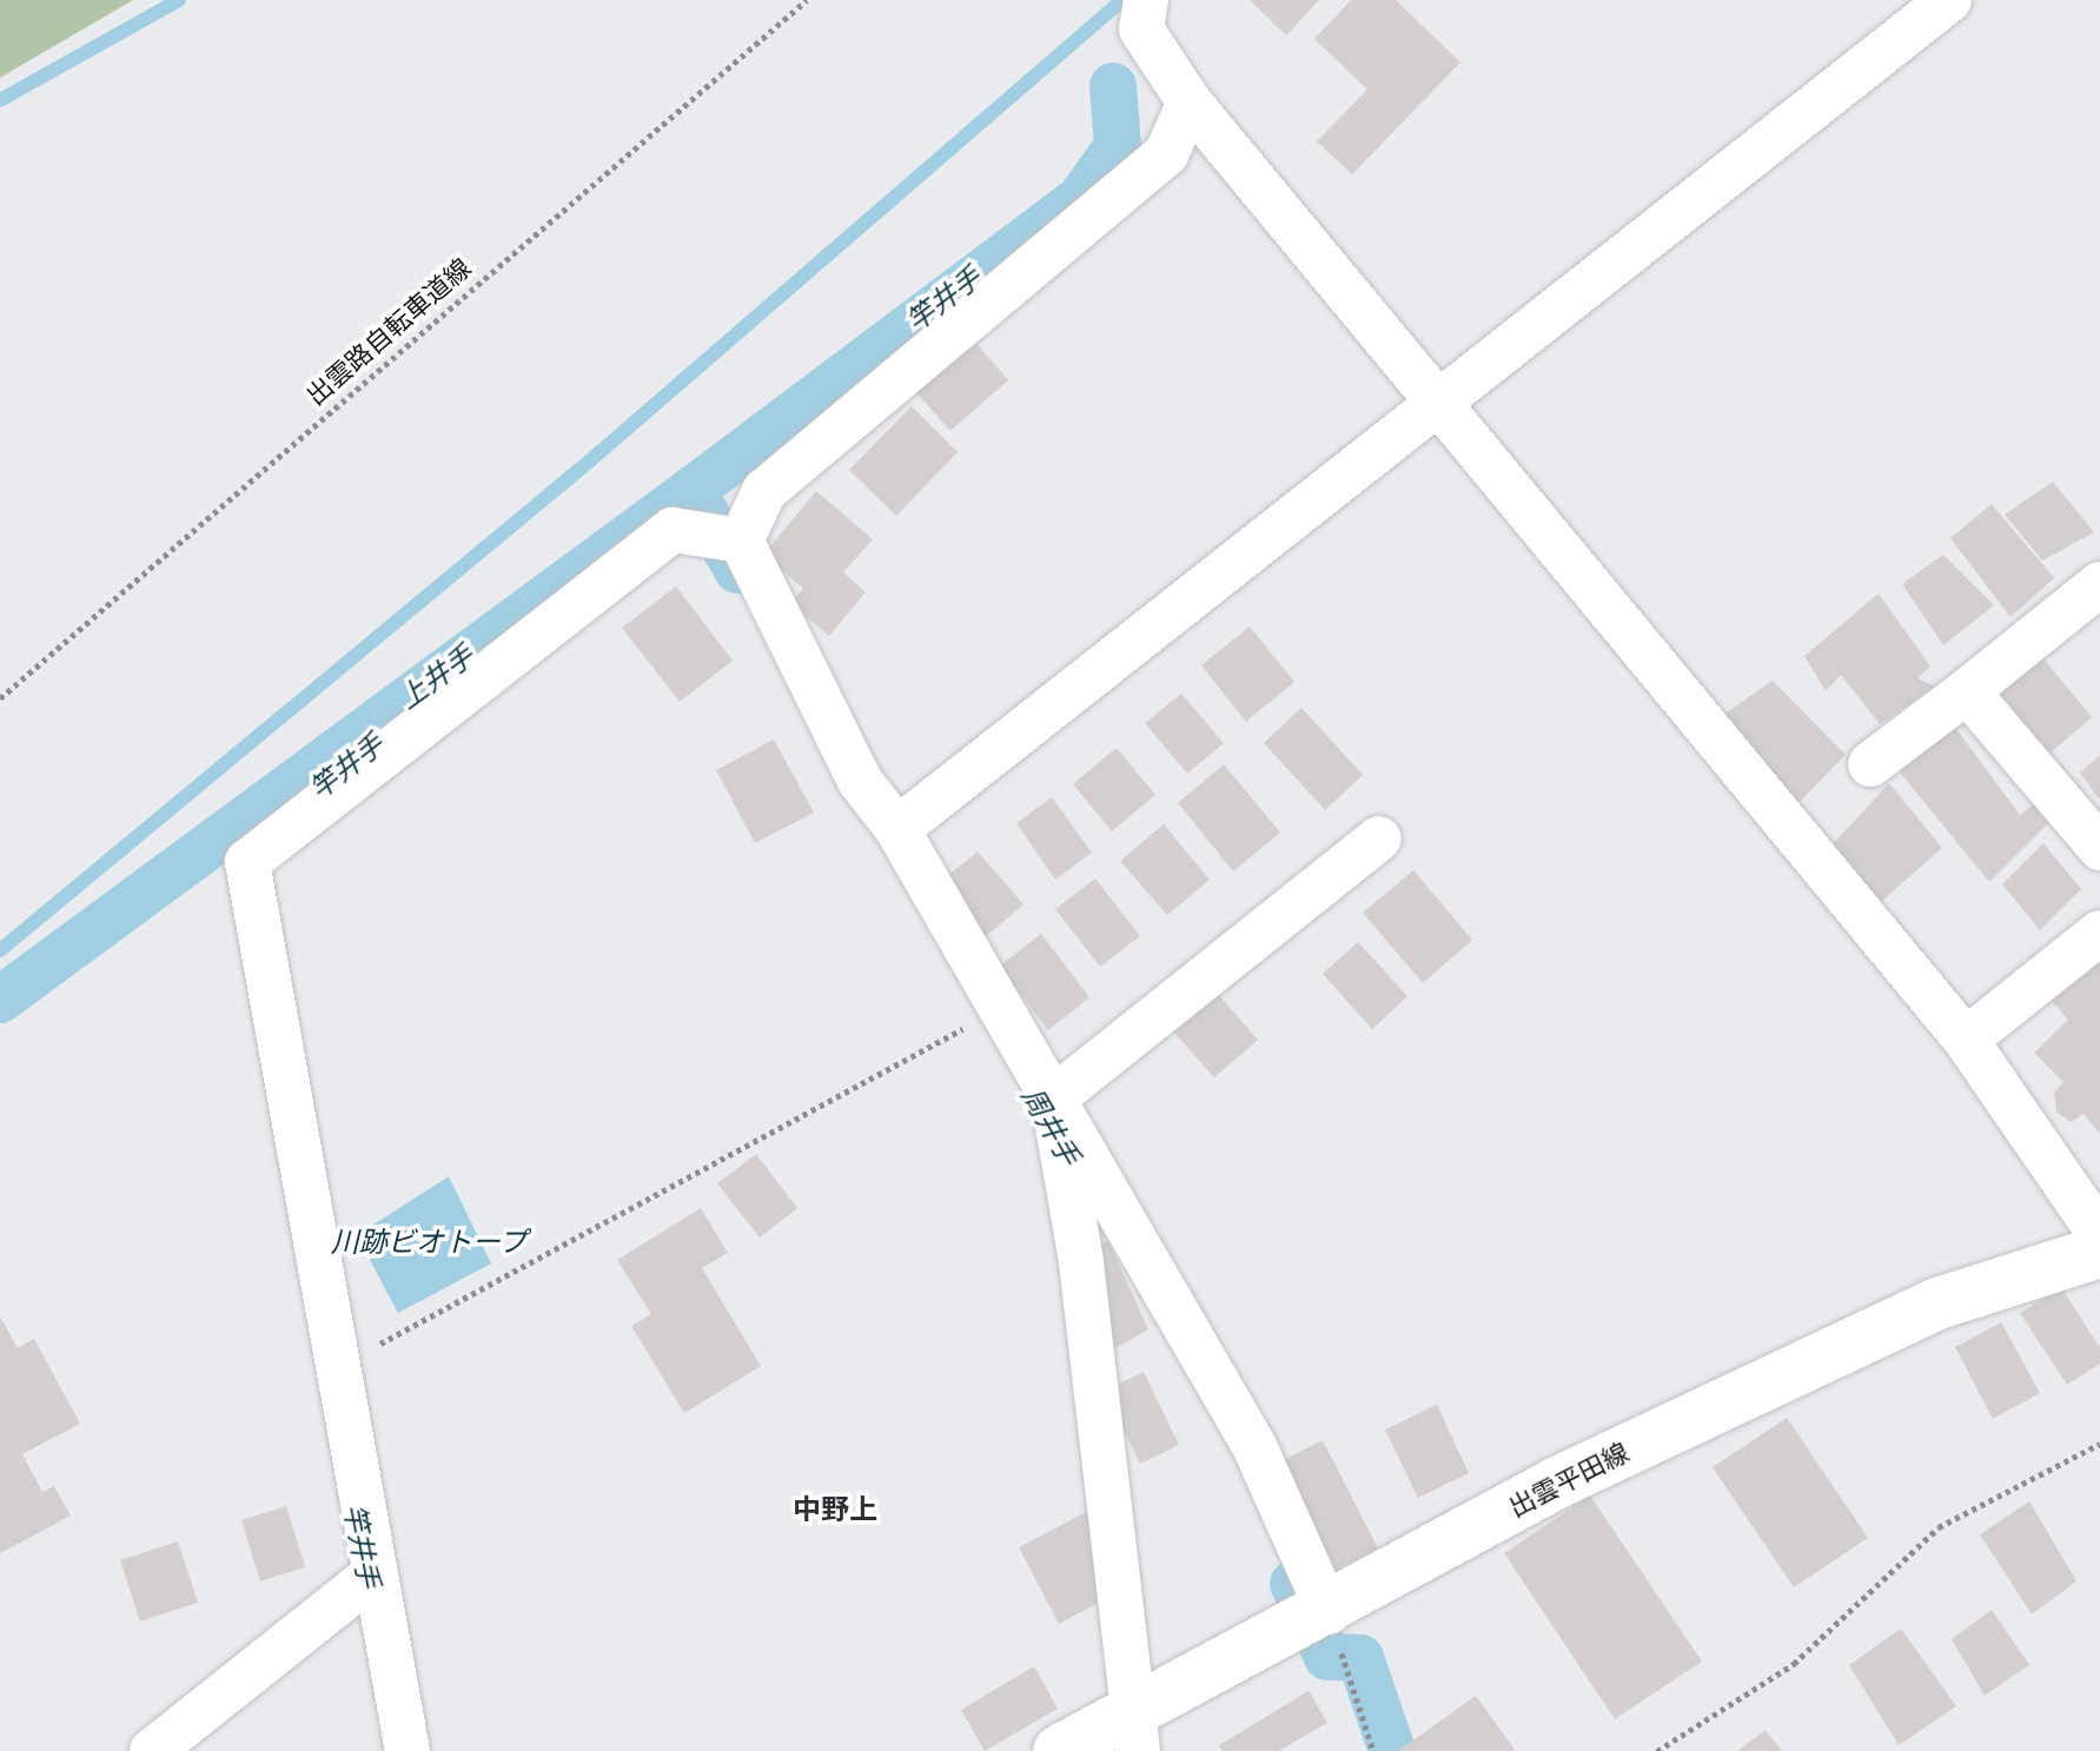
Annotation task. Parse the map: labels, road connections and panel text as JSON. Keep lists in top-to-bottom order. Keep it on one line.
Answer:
{"streets":{"main road":["出雲平田線"],"path":["出雲路自転車道線"]},"districts":["中野上"],"water":["竿井手","上井手","周井手","川跡ビオトープ"]}
